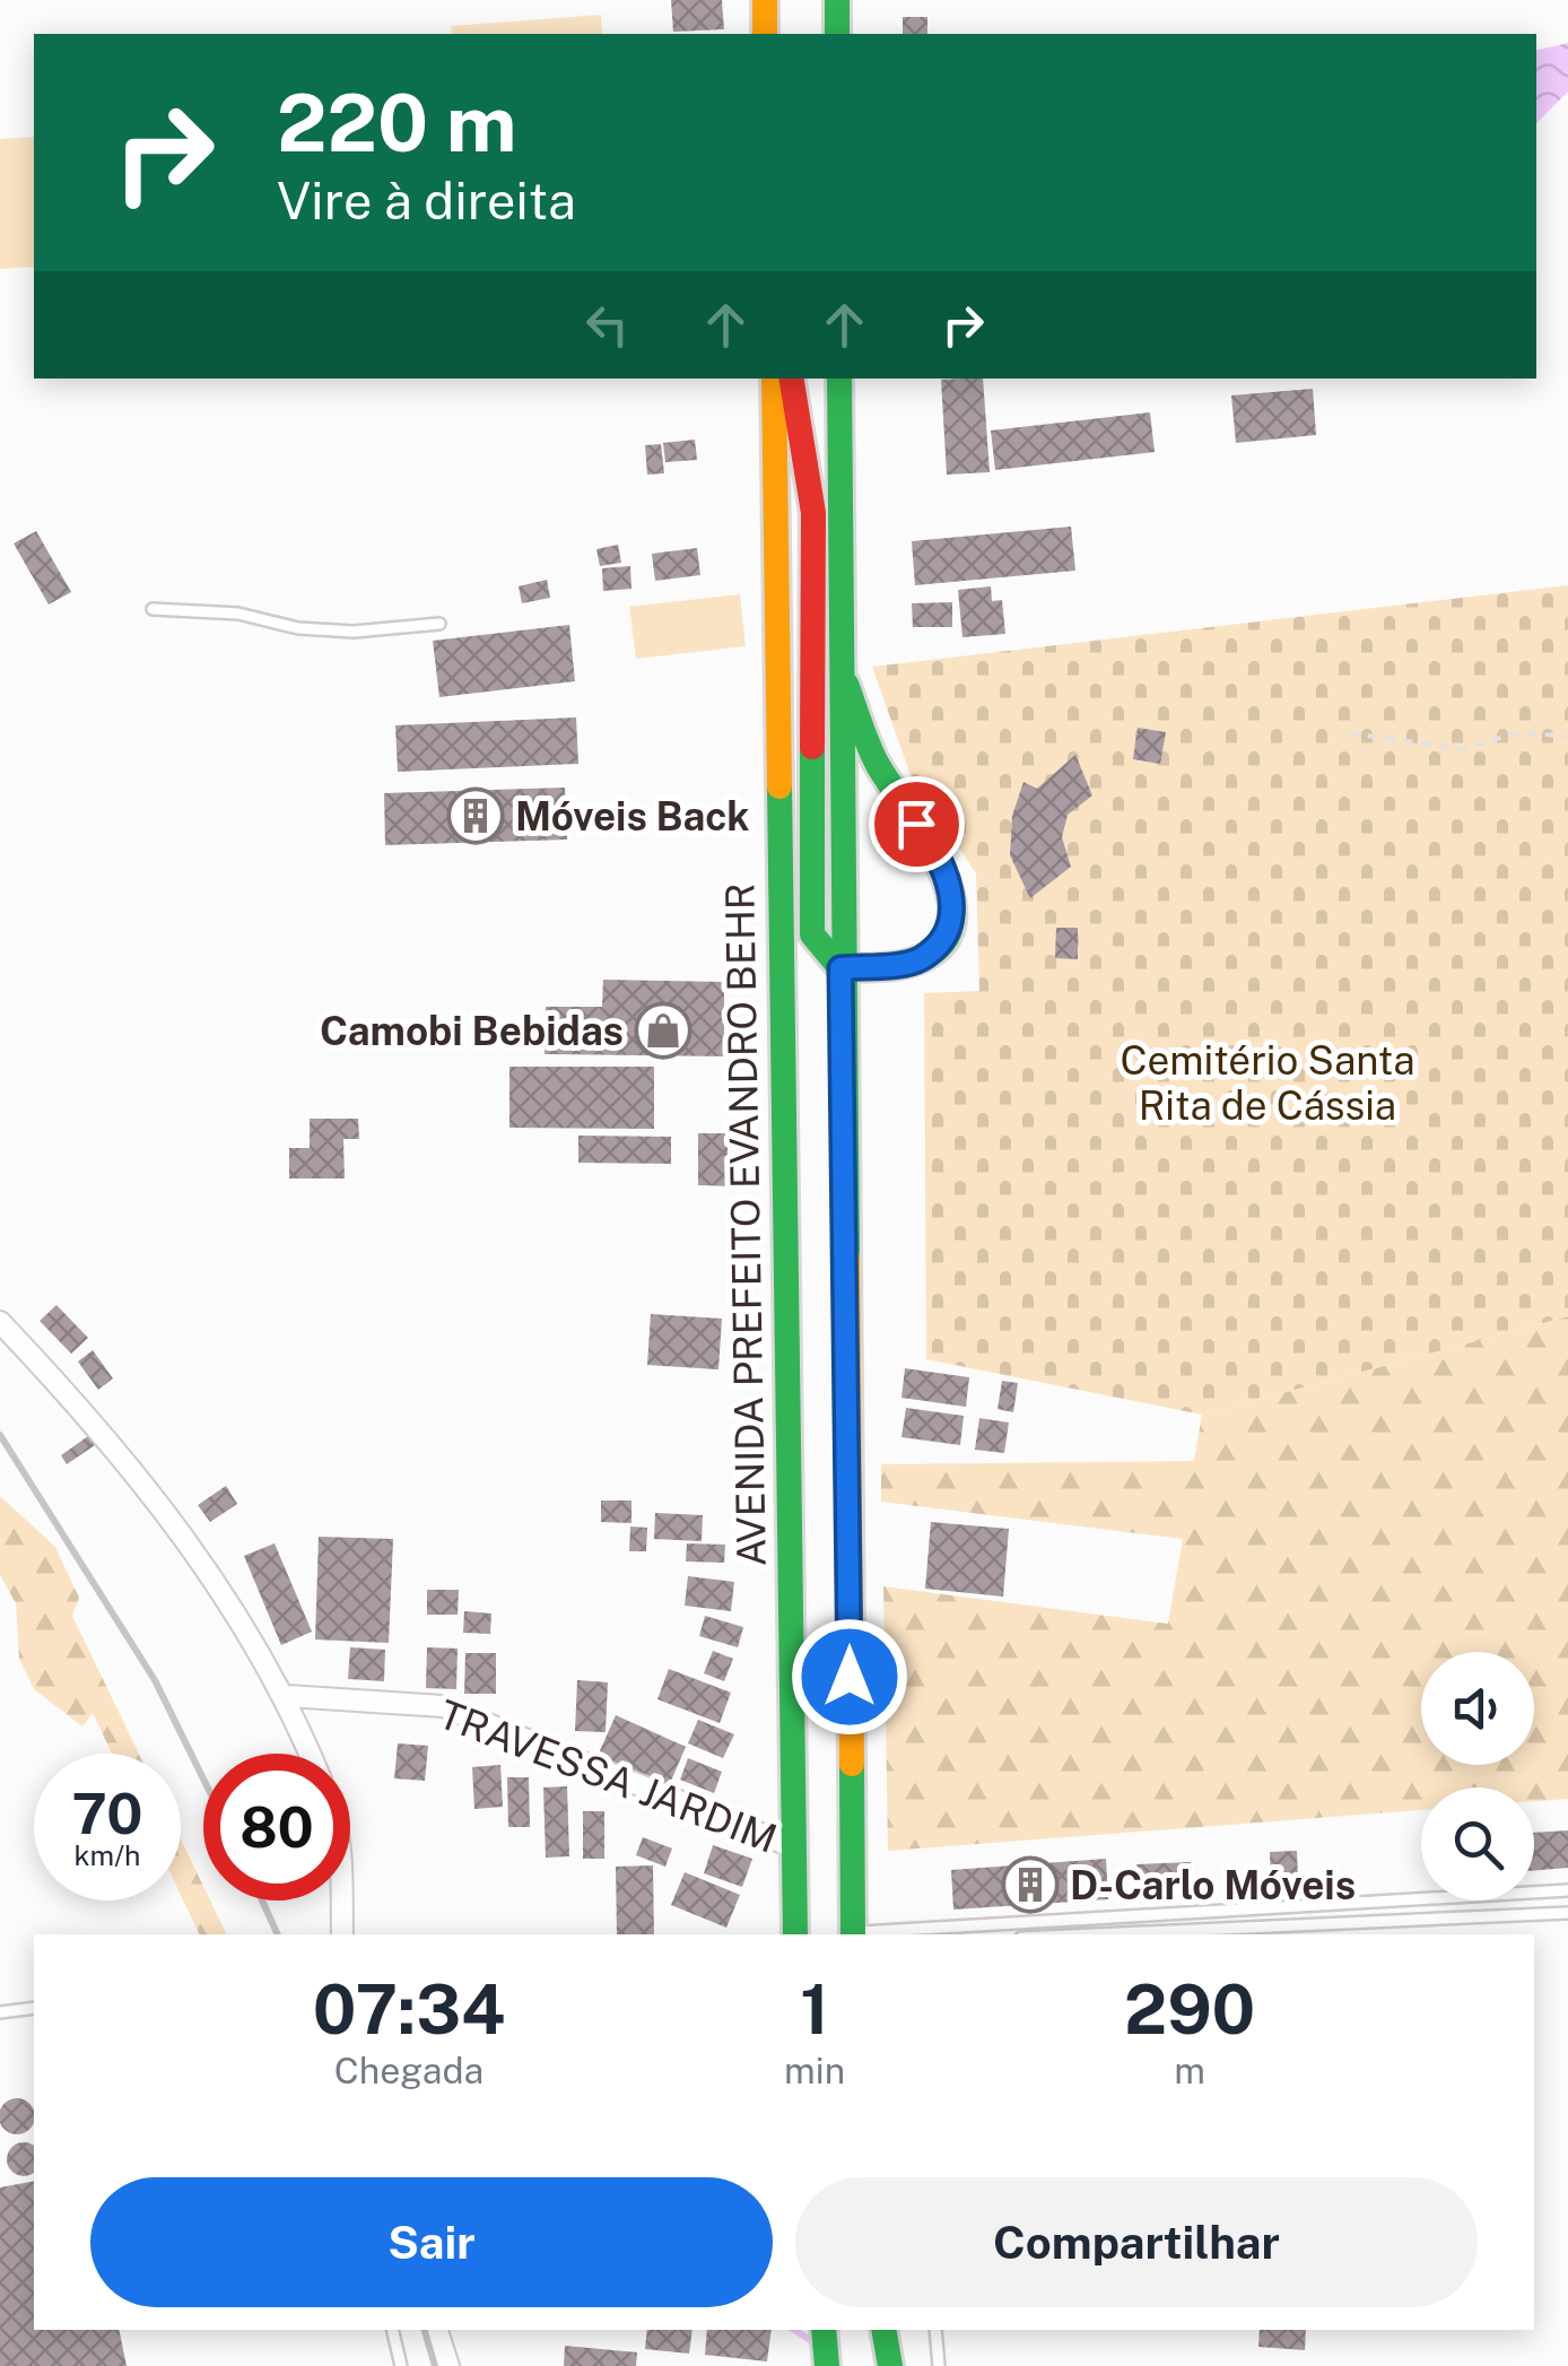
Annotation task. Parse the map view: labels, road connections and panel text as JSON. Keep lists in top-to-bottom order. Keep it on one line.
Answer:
{"streets":{"highway":["AVENIDA PREFEITO EVANDRO BEHR"],"street":["TRAVESSA JARDIM"]},"crossings":[["AVENIDA PREFEITO EVANDRO BEHR","TRAVESSA JARDIM"]],"parks":["Cemitério Santa Rita de Cássia"],"places":{"building":["Móveis Back","D-Carlo Móveis"],"shop":["Camobi Bebidas"]},"page":{"turn":["220 m","Vire à direita"],"speed":"70 km/h","limit":"80","eta":["07:34","Chegada","1","min","290","m"],"buttons":["Sair","Compartilhar"]}}
